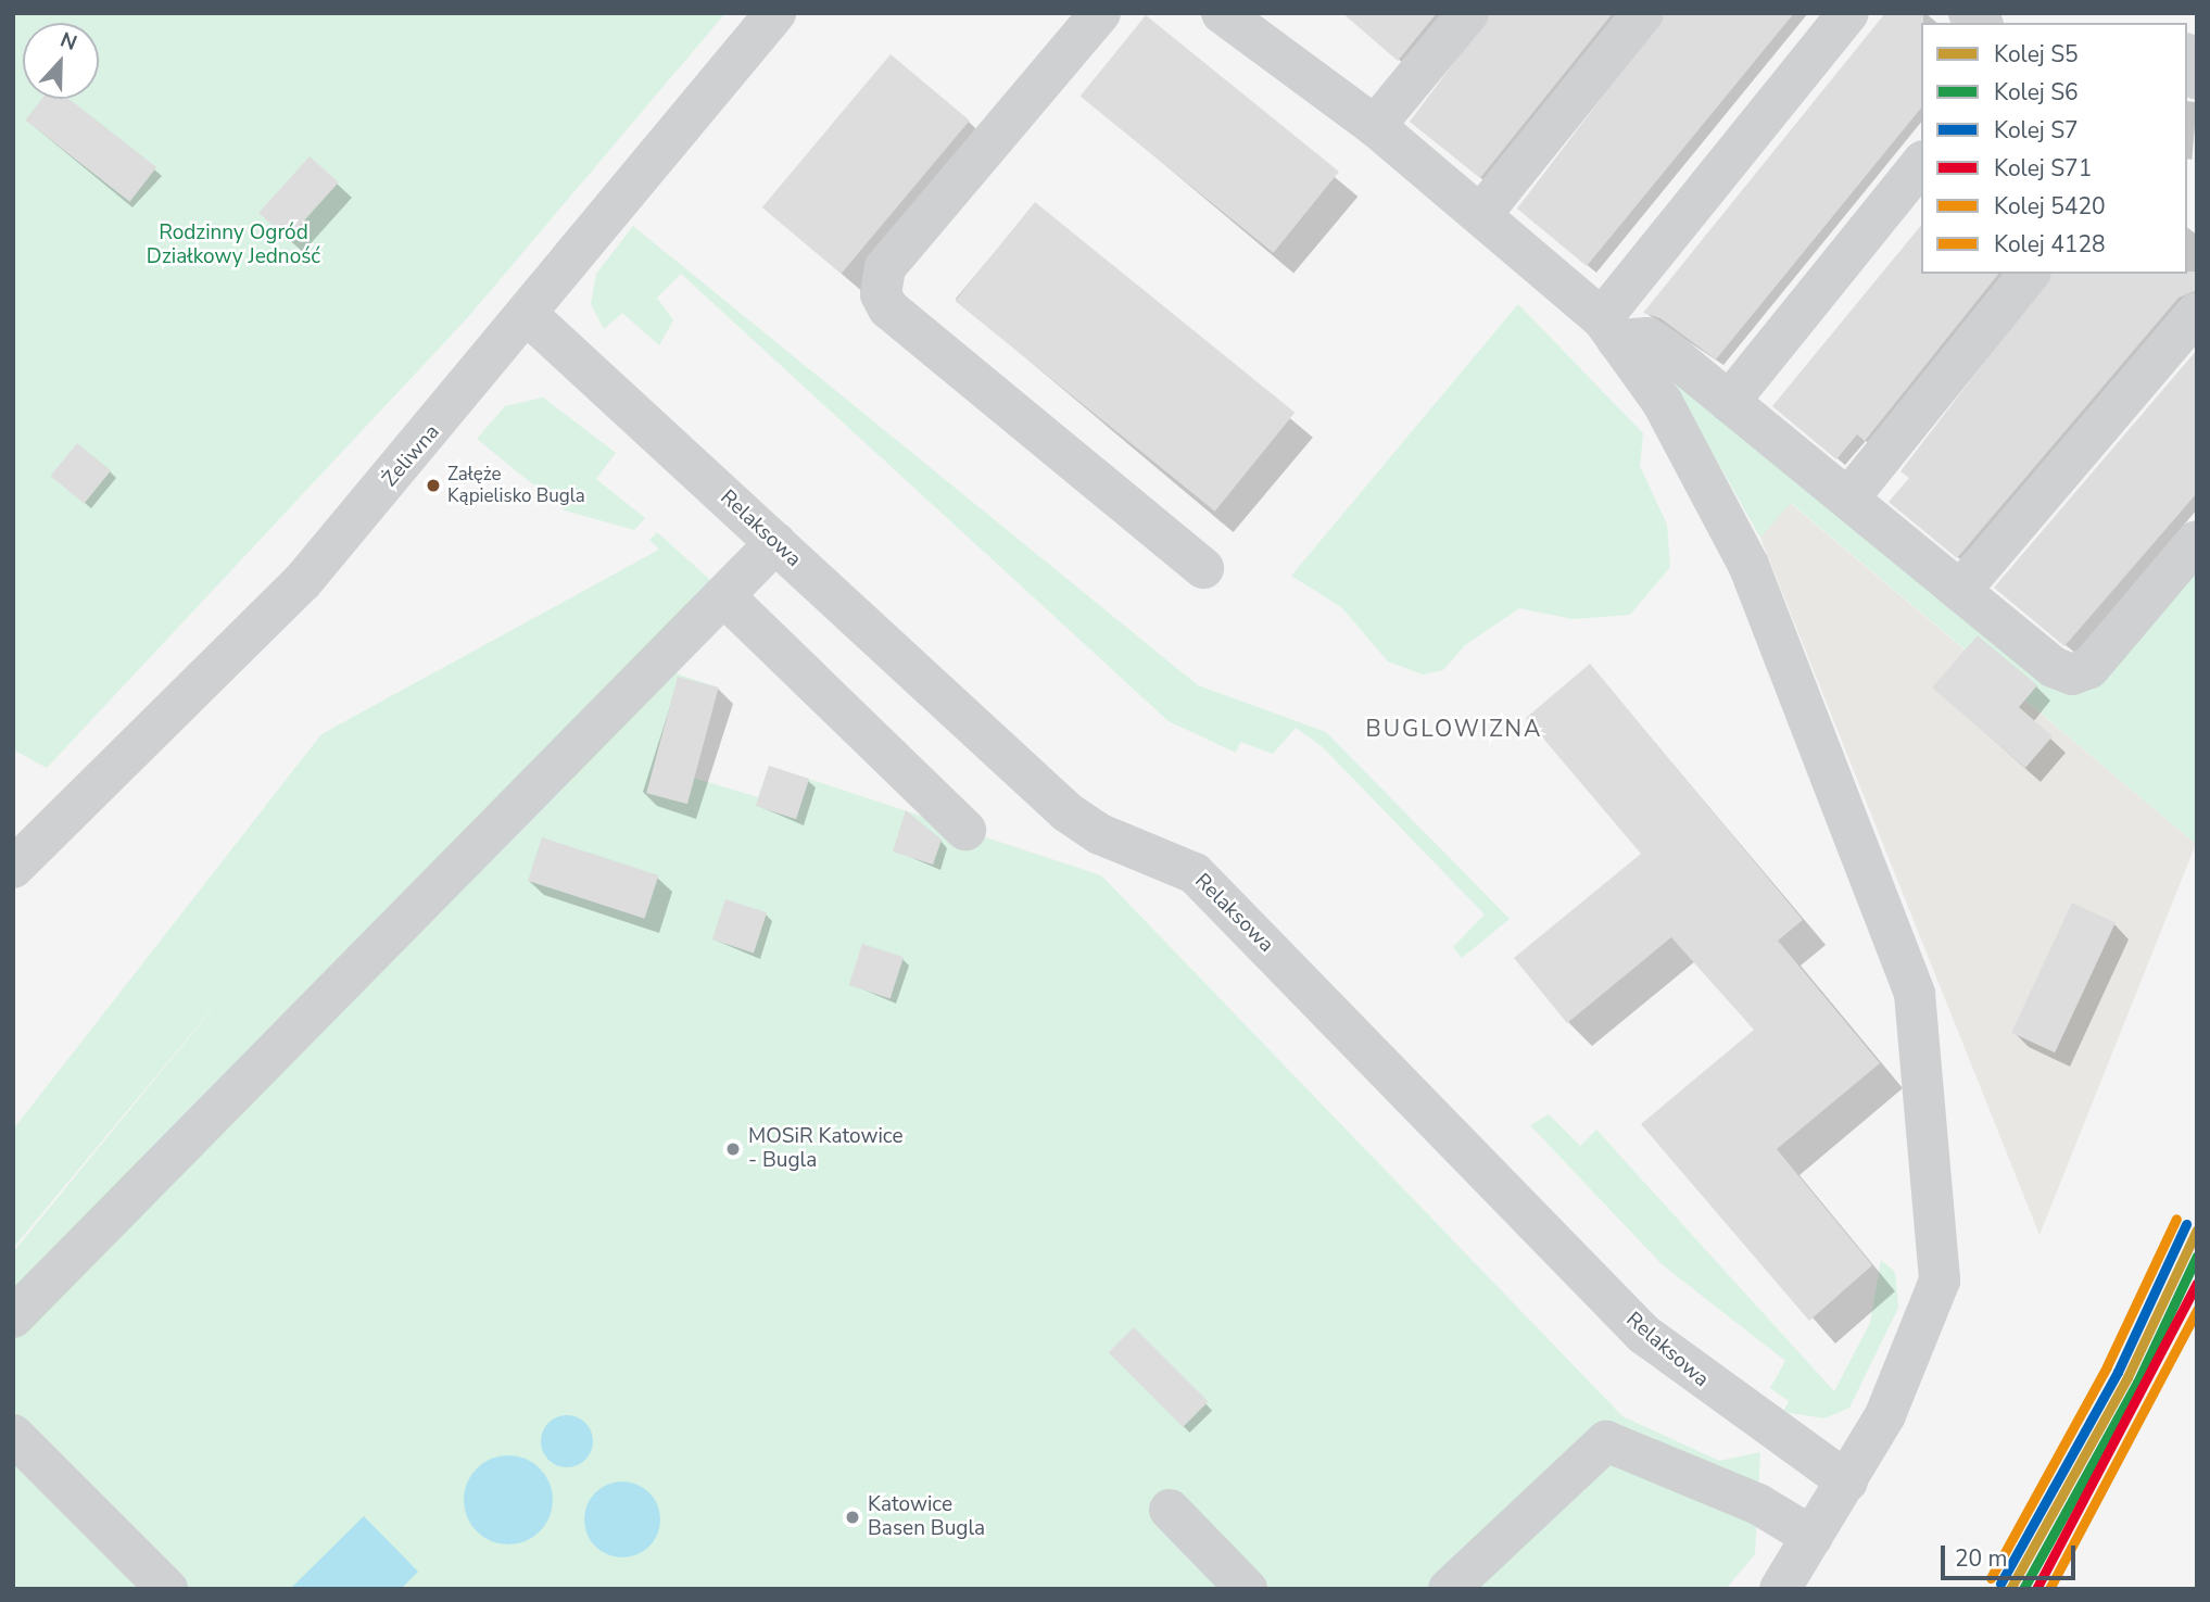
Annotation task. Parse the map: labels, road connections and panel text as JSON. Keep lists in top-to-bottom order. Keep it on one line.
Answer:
{"streets":{"street":["Żeliwna","Relaksowa"]},"crossings":[["Żeliwna","Relaksowa"]],"districts":["BUGLOWIZNA"],"parks":["Rodzinny Ogród Działkowy Jedność"],"places":["Załęże Kąpielisko Bugla","MOSiR Katowice - Bugla","Katowice Basen Bugla"],"lines":["rail line 5420","rail line S7","rail line S5","rail line S6","rail line S71","rail line 4128"],"legend":["Kolej S5","Kolej S6","Kolej S7","Kolej S71","Kolej 5420","Kolej 4128"],"scale_bar":"20 m","north":"top"}
